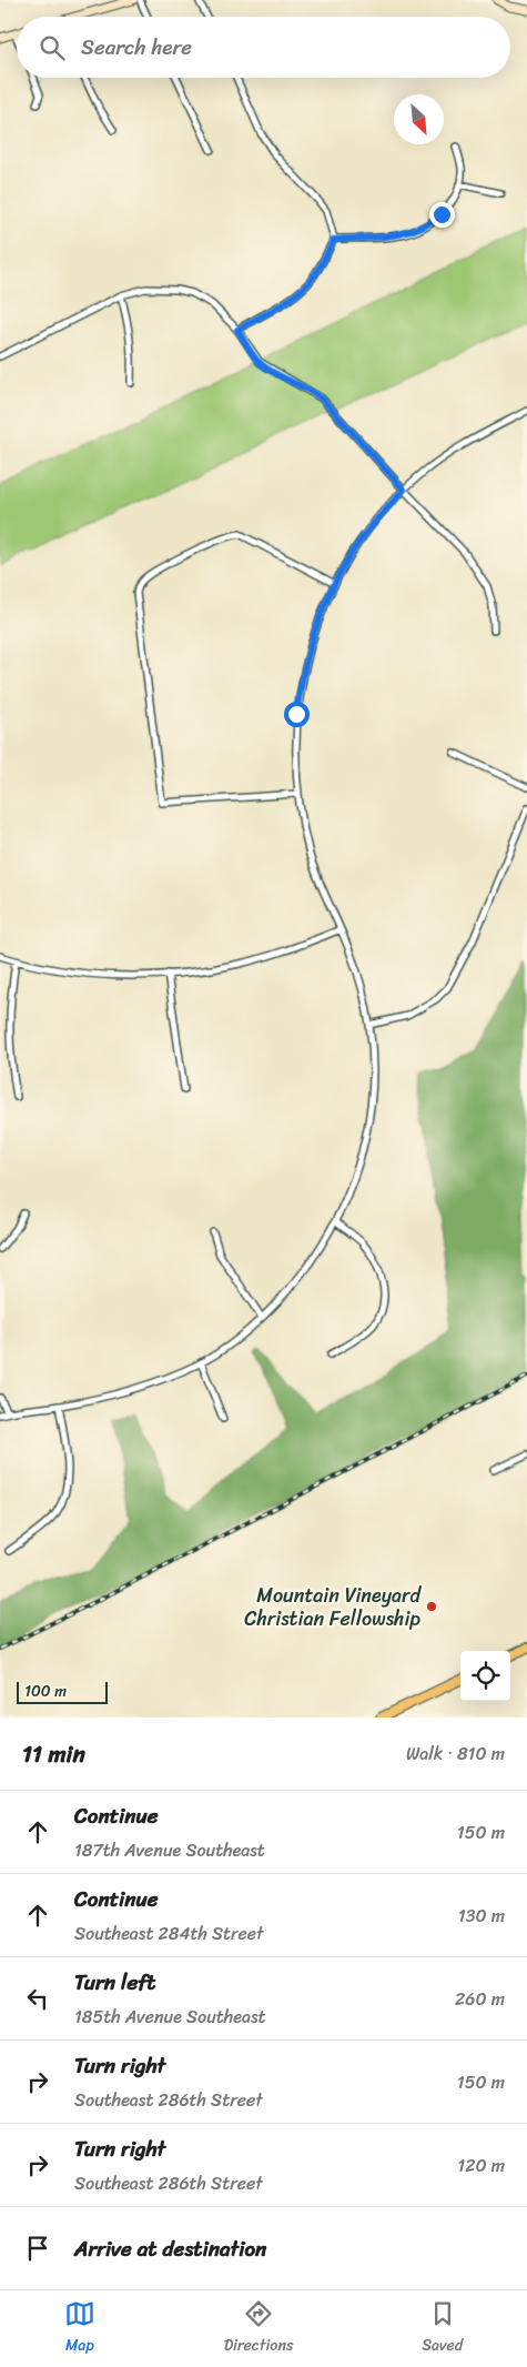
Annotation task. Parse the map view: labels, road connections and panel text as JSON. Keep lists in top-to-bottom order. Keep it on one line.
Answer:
{"places":["Mountain Vineyard Christian Fellowship"],"scale_bar":"100 m","north":"bottom right","page":{"search":"Search here","scale":"100 m","heading":["11 min","Walk · 810 m"],"list":[["Continue","187th Avenue Southeast","150 m"],["Continue","Southeast 284th Street","130 m"],["Turn left","185th Avenue Southeast","260 m"],["Turn right","Southeast 286th Street","150 m"],["Turn right","Southeast 286th Street","120 m"],"Arrive at destination"],"nav":["Map","Directions","Saved"]}}
